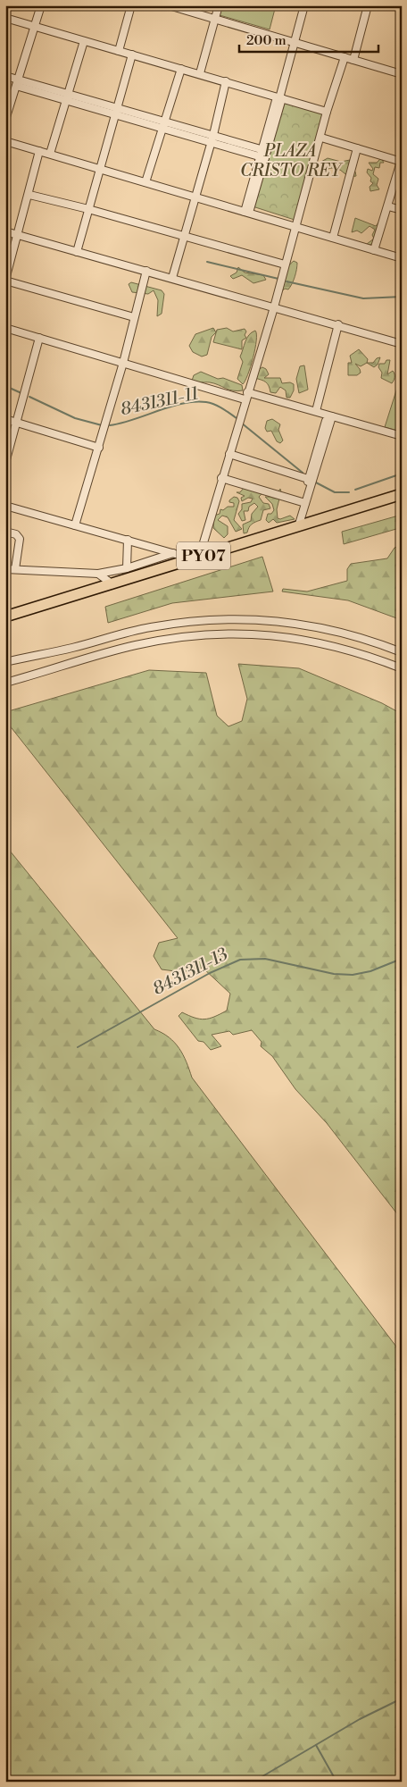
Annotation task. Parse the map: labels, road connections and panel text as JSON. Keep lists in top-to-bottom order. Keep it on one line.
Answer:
{"streets":{"highway":["PY07"]},"water":["8431311-11","8431311-13"],"parks":["PLAZA CRISTO REY"],"scale_bar":"200 m"}
